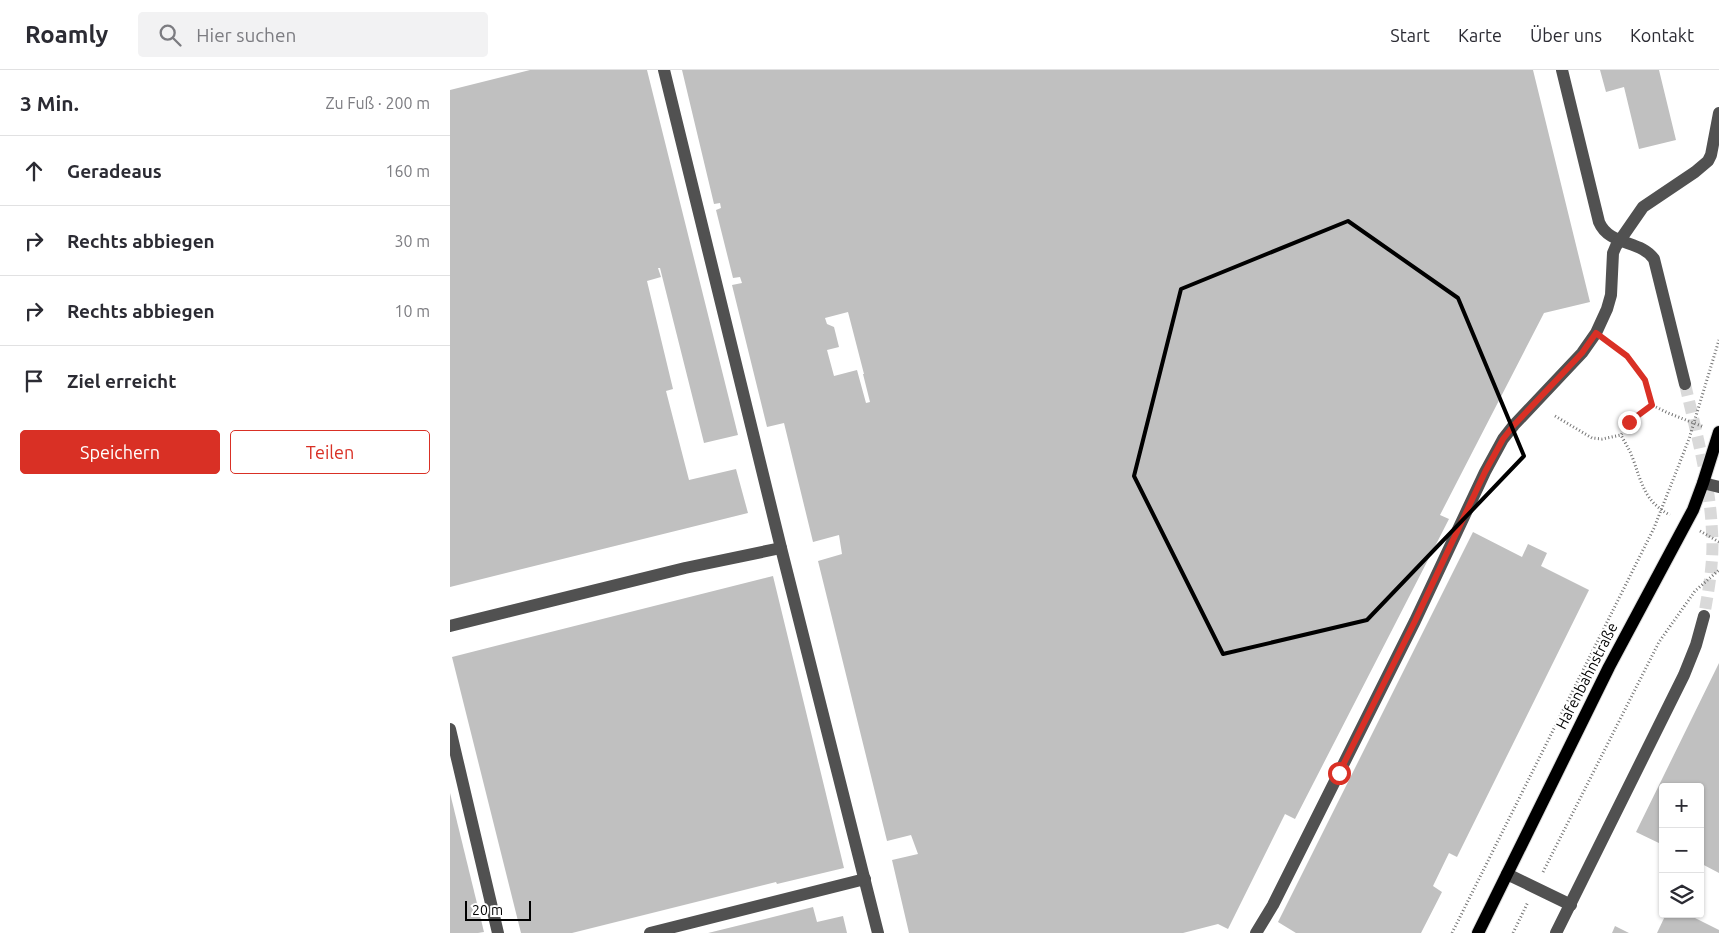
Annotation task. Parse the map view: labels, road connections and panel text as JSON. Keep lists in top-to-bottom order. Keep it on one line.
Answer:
{"streets":{"main road":["Hafenbahnstraße"]},"scale_bar":"20 m","page":{"header":"Roamly","search":"Hier suchen","nav":["Start","Karte","Über uns","Kontakt"],"heading":["3 Min.","Zu Fuß · 200 m"],"list":[["Geradeaus","160 m"],["Rechts abbiegen","30 m"],["Rechts abbiegen","10 m"],"Ziel erreicht"],"buttons":["Speichern","Teilen"],"map_buttons":["+","−"],"scale":"20 m"}}
